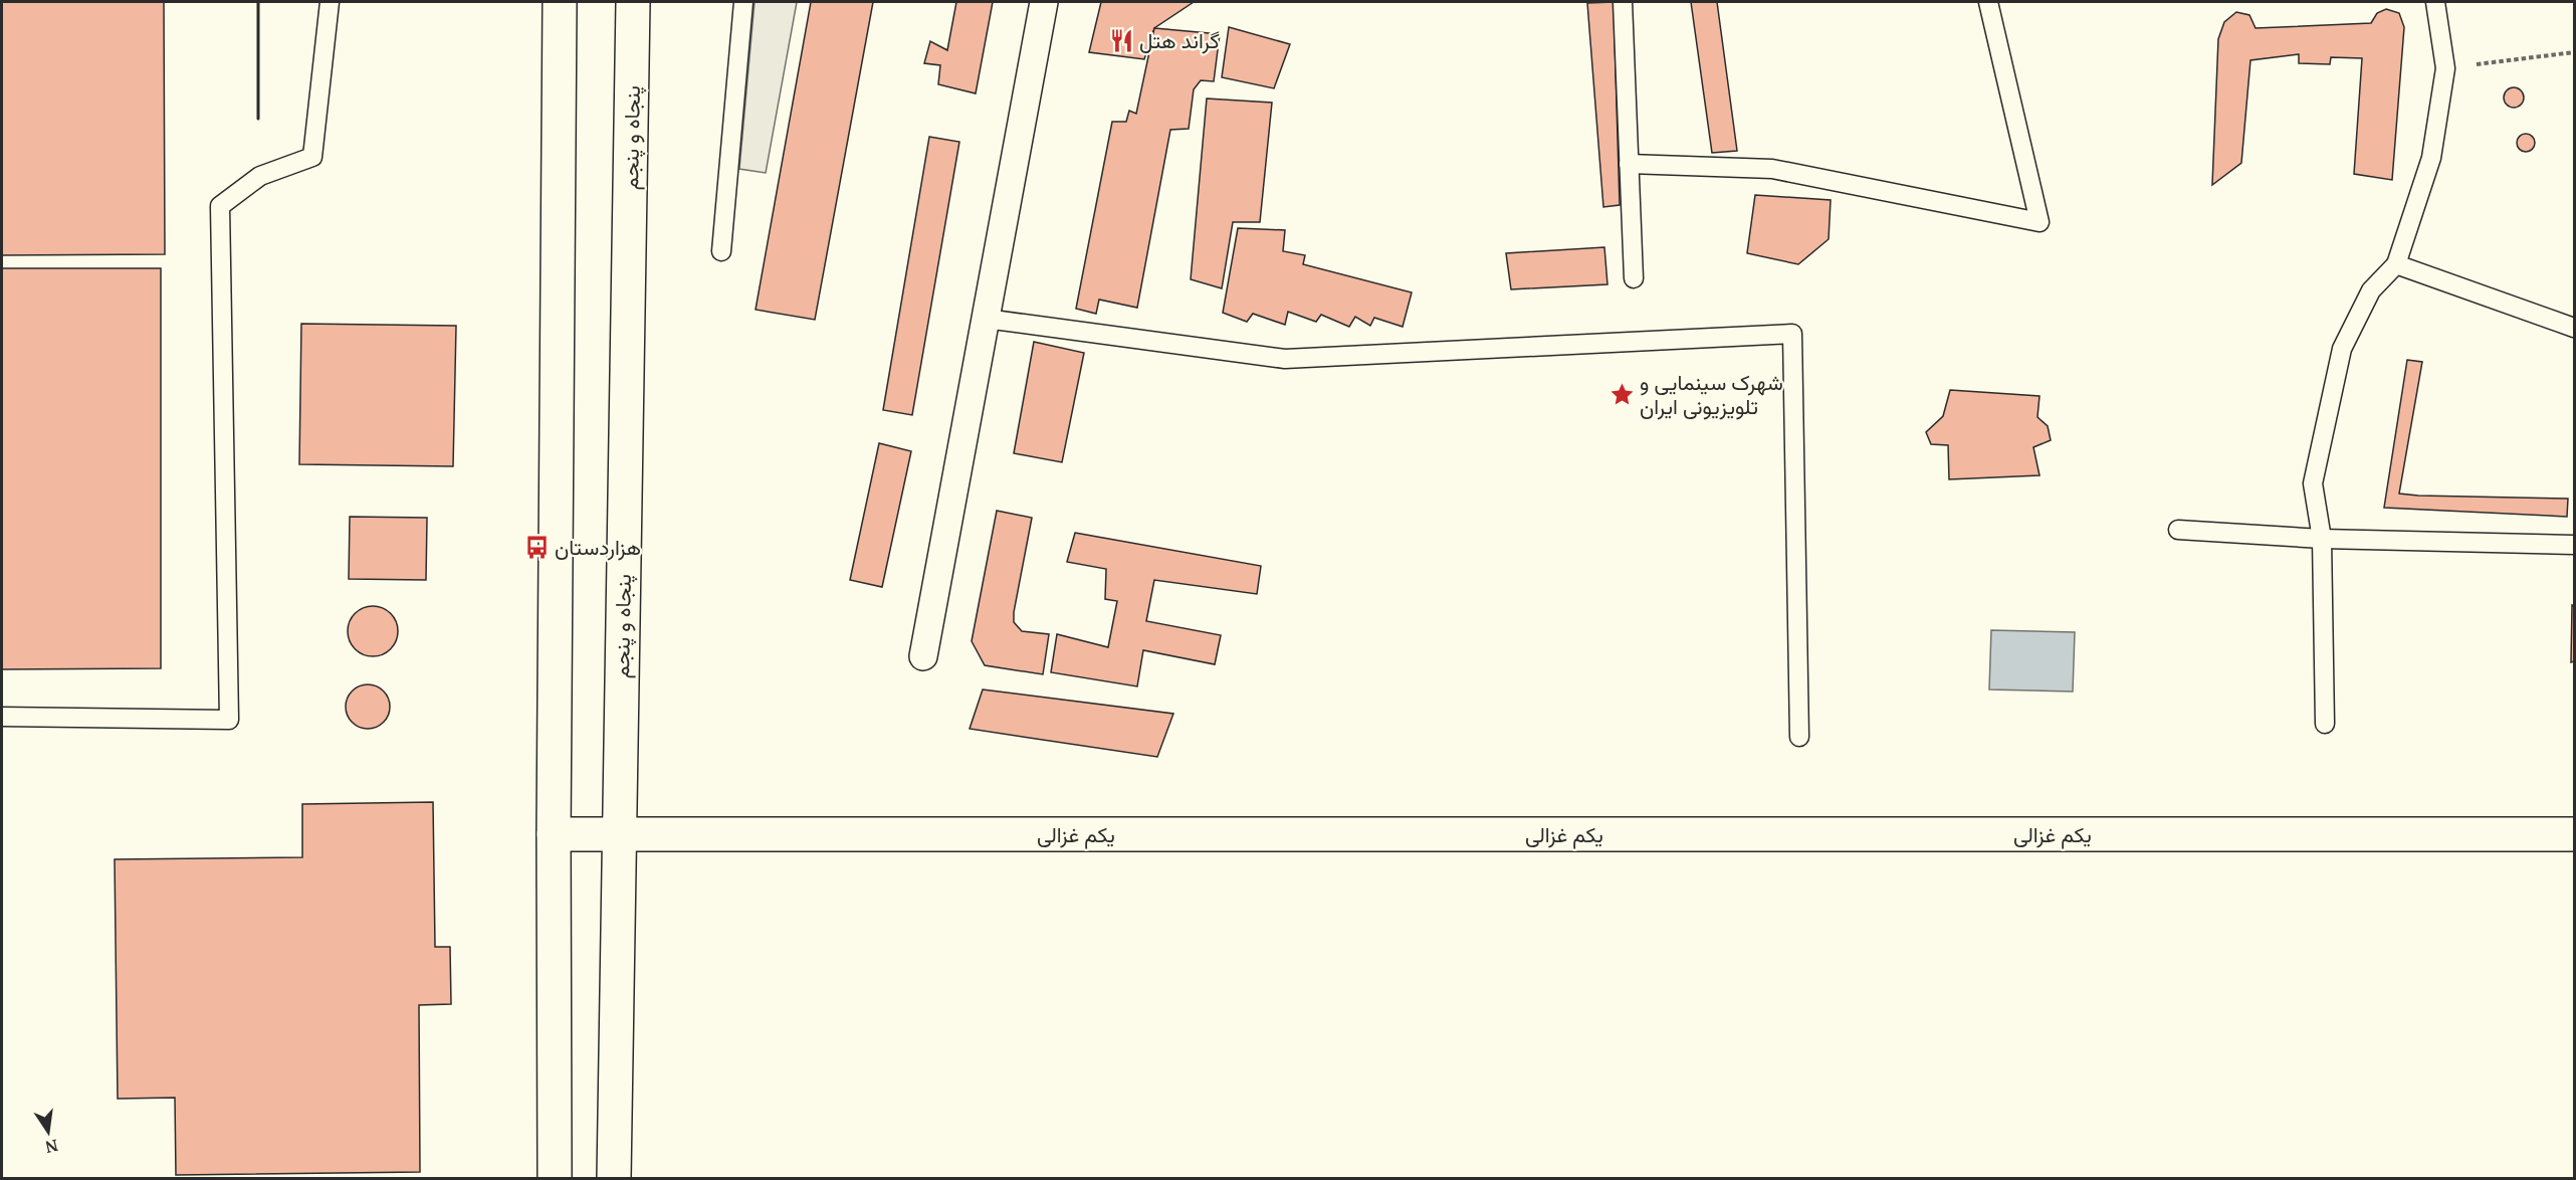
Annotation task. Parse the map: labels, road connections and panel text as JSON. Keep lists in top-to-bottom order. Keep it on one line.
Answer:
{"streets":{"main road":["پنجاه و پنجم","یکم غزالی"]},"crossings":[["پنجاه و پنجم","یکم غزالی"]],"places":{"restaurant":["گراند هتل"],"place":["شهرک سینمایی و تلویزیونی ایران"],"bus stop":["هزاردستان"]},"north":"bottom"}
